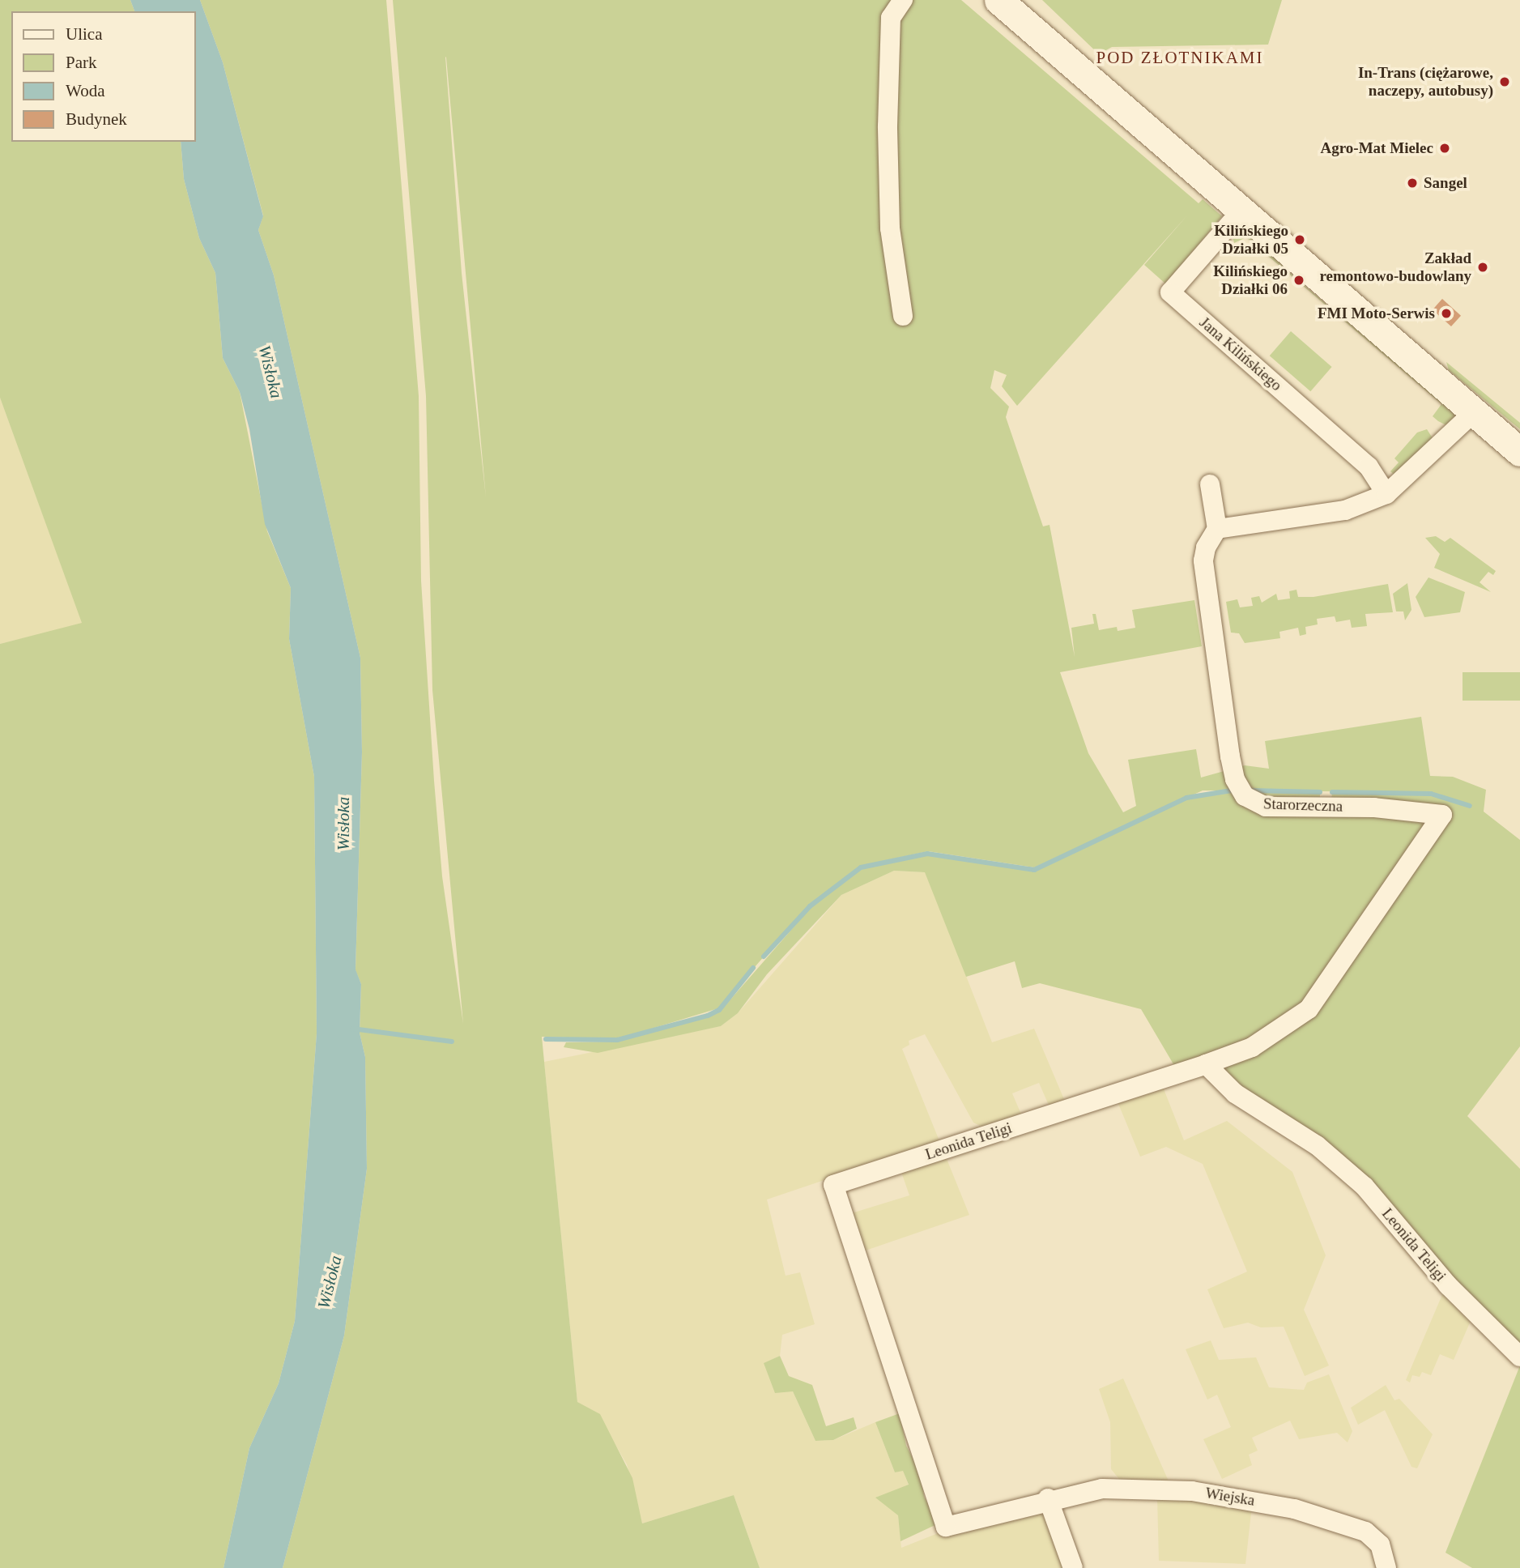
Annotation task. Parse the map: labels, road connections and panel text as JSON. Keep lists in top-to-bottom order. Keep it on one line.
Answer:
{"streets":{"street":["Jana Kilińskiego","Starorzeczna","Leonida Teligi","Wiejska"]},"crossings":[["Starorzeczna","Leonida Teligi"],["Leonida Teligi","Wiejska"]],"districts":["POD ZŁOTNIKAMI"],"water":["Wisłoka"],"places":["In-Trans (ciężarowe, naczepy, autobusy)","Agro-Mat Mielec","Sangel","Kilińskiego Działki 05","Zakład remontowo-budowlany","Kilińskiego Działki 06","FMI Moto-Serwis"],"legend":["Ulica","Park","Woda","Budynek"]}
